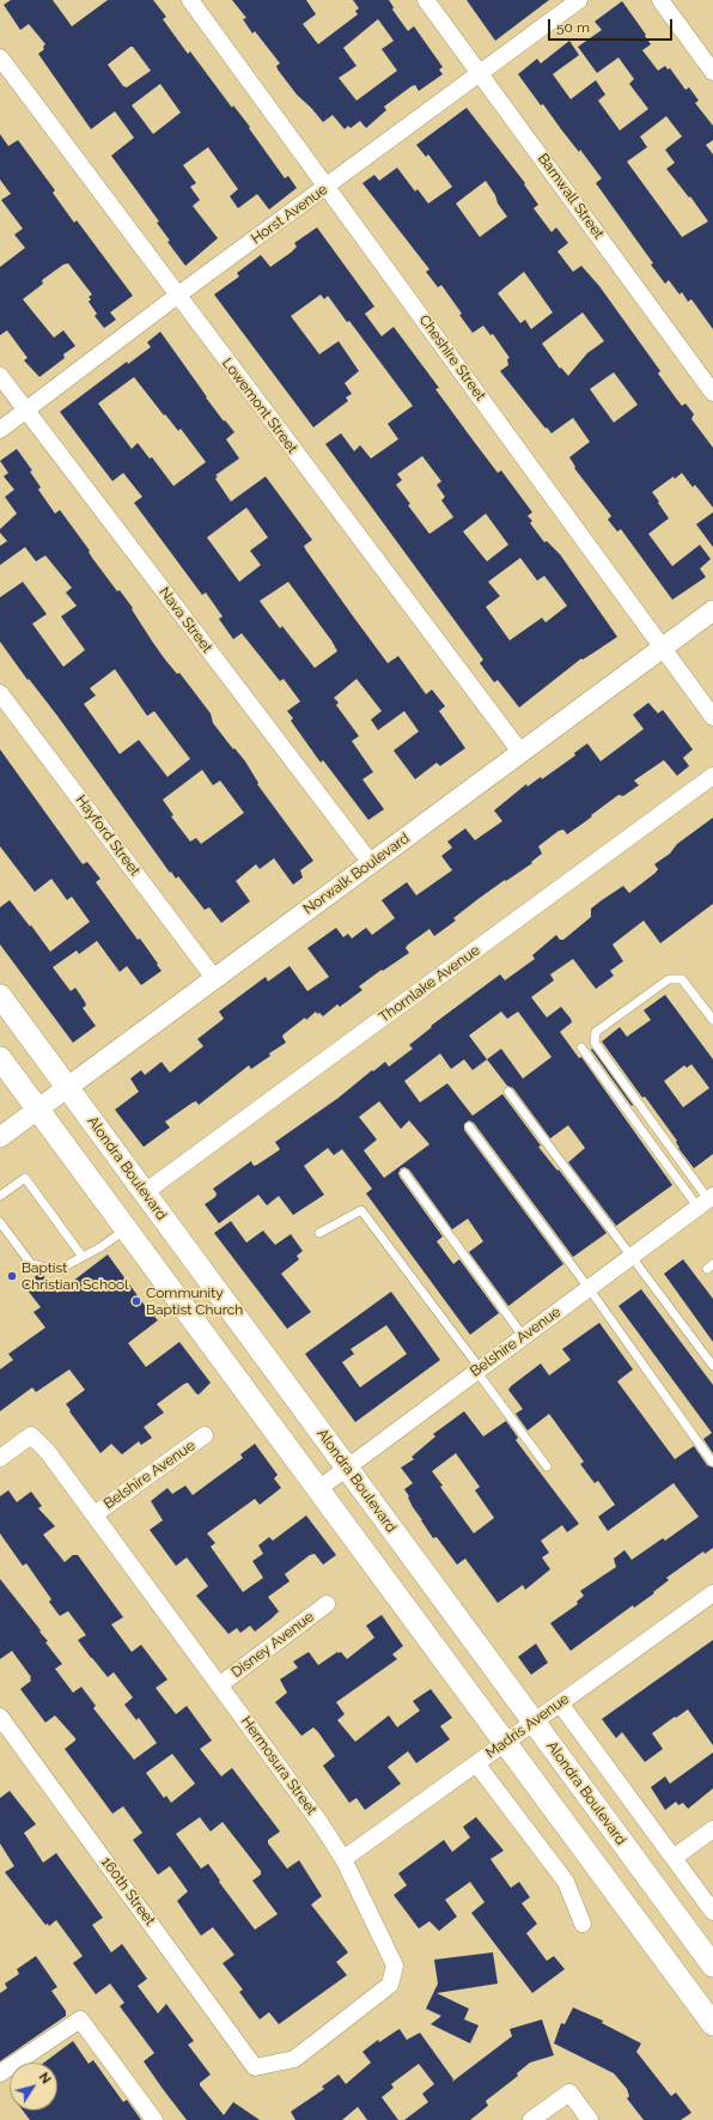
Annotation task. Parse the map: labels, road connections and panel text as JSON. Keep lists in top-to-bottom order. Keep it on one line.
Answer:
{"streets":{"main road":["Alondra Boulevard"],"street":["Barnwall Street","Horst Avenue","Cheshire Street","Lowemont Street","Nava Street","Hayford Street","Norwalk Boulevard","Thornlake Avenue","Belshire Avenue","Disney Avenue","Madris Avenue","Hermosura Street","160th Street"]},"crossings":[["Barnwall Street","Horst Avenue"],["Horst Avenue","Cheshire Street"],["Horst Avenue","Lowemont Street"],["Horst Avenue","Nava Street"],["Cheshire Street","Norwalk Boulevard"],["Lowemont Street","Norwalk Boulevard"],["Nava Street","Norwalk Boulevard"],["Hayford Street","Norwalk Boulevard"],["Norwalk Boulevard","Alondra Boulevard"],["Thornlake Avenue","Alondra Boulevard"],["Alondra Boulevard","Belshire Avenue"],["Alondra Boulevard","Madris Avenue"],["Belshire Avenue","Hermosura Street"],["Disney Avenue","Hermosura Street"],["Madris Avenue","Hermosura Street"],["Hermosura Street","160th Street"]],"places":["Baptist Christian School","Community Baptist Church"],"scale_bar":"50 m","north":"top right"}
